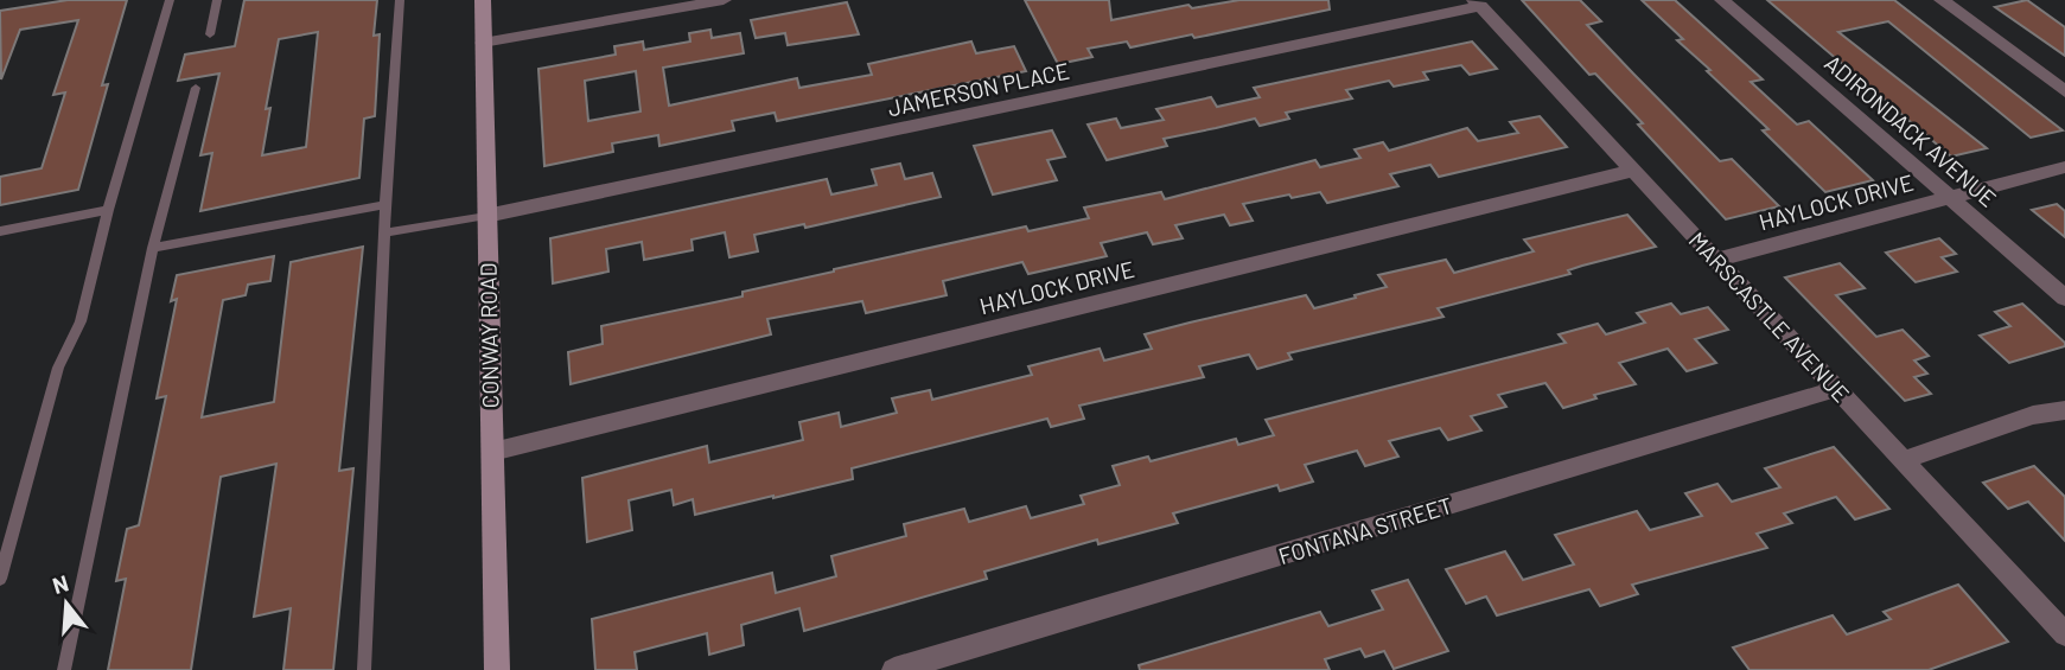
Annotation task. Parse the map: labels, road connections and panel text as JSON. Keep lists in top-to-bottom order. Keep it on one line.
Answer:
{"streets":{"main road":["CONWAY ROAD"],"street":["JAMERSON PLACE","ADIRONDACK AVENUE","HAYLOCK DRIVE","MARSCASTLE AVENUE","FONTANA STREET"]},"crossings":[["JAMERSON PLACE","MARSCASTLE AVENUE"],["JAMERSON PLACE","CONWAY ROAD"],["ADIRONDACK AVENUE","HAYLOCK DRIVE"],["HAYLOCK DRIVE","MARSCASTLE AVENUE"],["HAYLOCK DRIVE","CONWAY ROAD"],["MARSCASTLE AVENUE","FONTANA STREET"]],"north":"top"}
